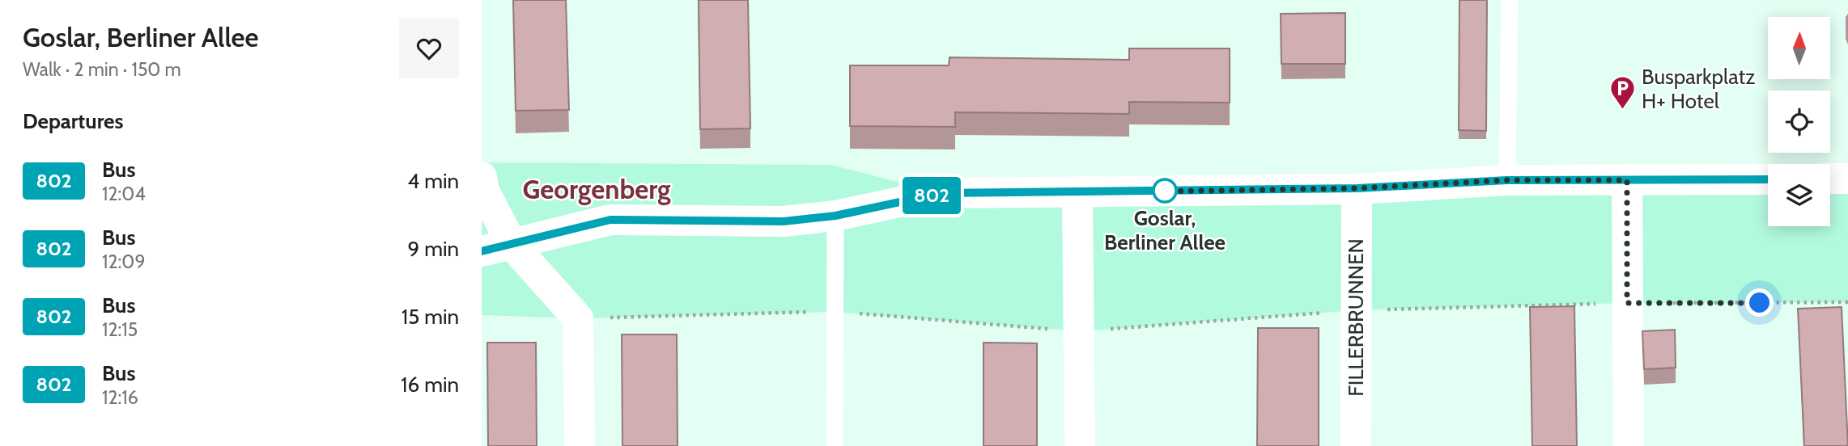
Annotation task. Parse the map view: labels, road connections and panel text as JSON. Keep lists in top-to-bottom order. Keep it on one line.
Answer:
{"streets":{"street":["FILLERBRUNNEN"]},"districts":["Georgenberg"],"places":{"parking":["Busparkplatz H+ Hotel"],"other":["Goslar, Berliner Allee"]},"lines":["bus line 802"],"north":"top","page":{"heading":[["Goslar, Berliner Allee","Walk · 2 min · 150 m"],"Departures"],"on_map":"802","list":[{"mark":"802","name":"Bus","note":"12:04","value":"4 min"},{"mark":"802","name":"Bus","note":"12:09","value":"9 min"},{"mark":"802","name":"Bus","note":"12:15","value":"15 min"},{"mark":"802","name":"Bus","note":"12:16","value":"16 min"}]}}
